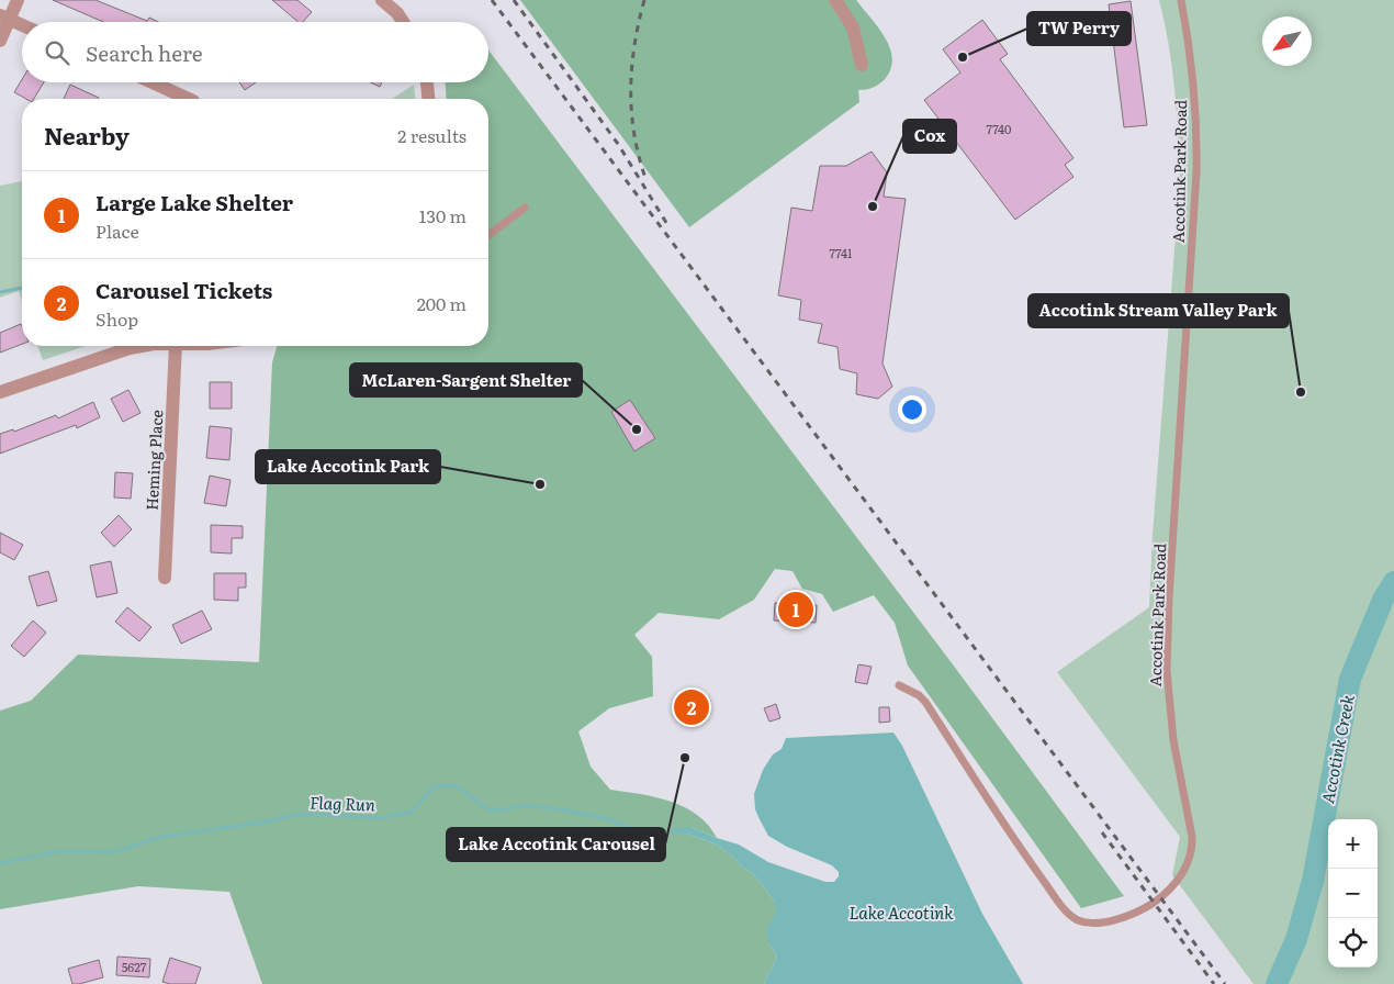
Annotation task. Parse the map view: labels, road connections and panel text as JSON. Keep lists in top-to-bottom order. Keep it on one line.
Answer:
{"streets":{"street":["Heming Place"],"lane":["Accotink Park Road"]},"water":["Accotink Creek","Flag Run","Lake Accotink"],"places":["TW Perry","Cox","Accotink Stream Valley Park","McLaren-Sargent Shelter","Lake Accotink Park","Lake Accotink Carousel"],"house_numbers":["7740","7741","5627"],"north":"bottom left","page":{"search":"Search here","heading":["Nearby","2 results"],"list":[{"mark":"1","name":"Large Lake Shelter","note":"Place","value":"130 m"},{"mark":"2","name":"Carousel Tickets","note":"Shop","value":"200 m"}],"pins":["1","2"],"map_buttons":["+","−"]}}
